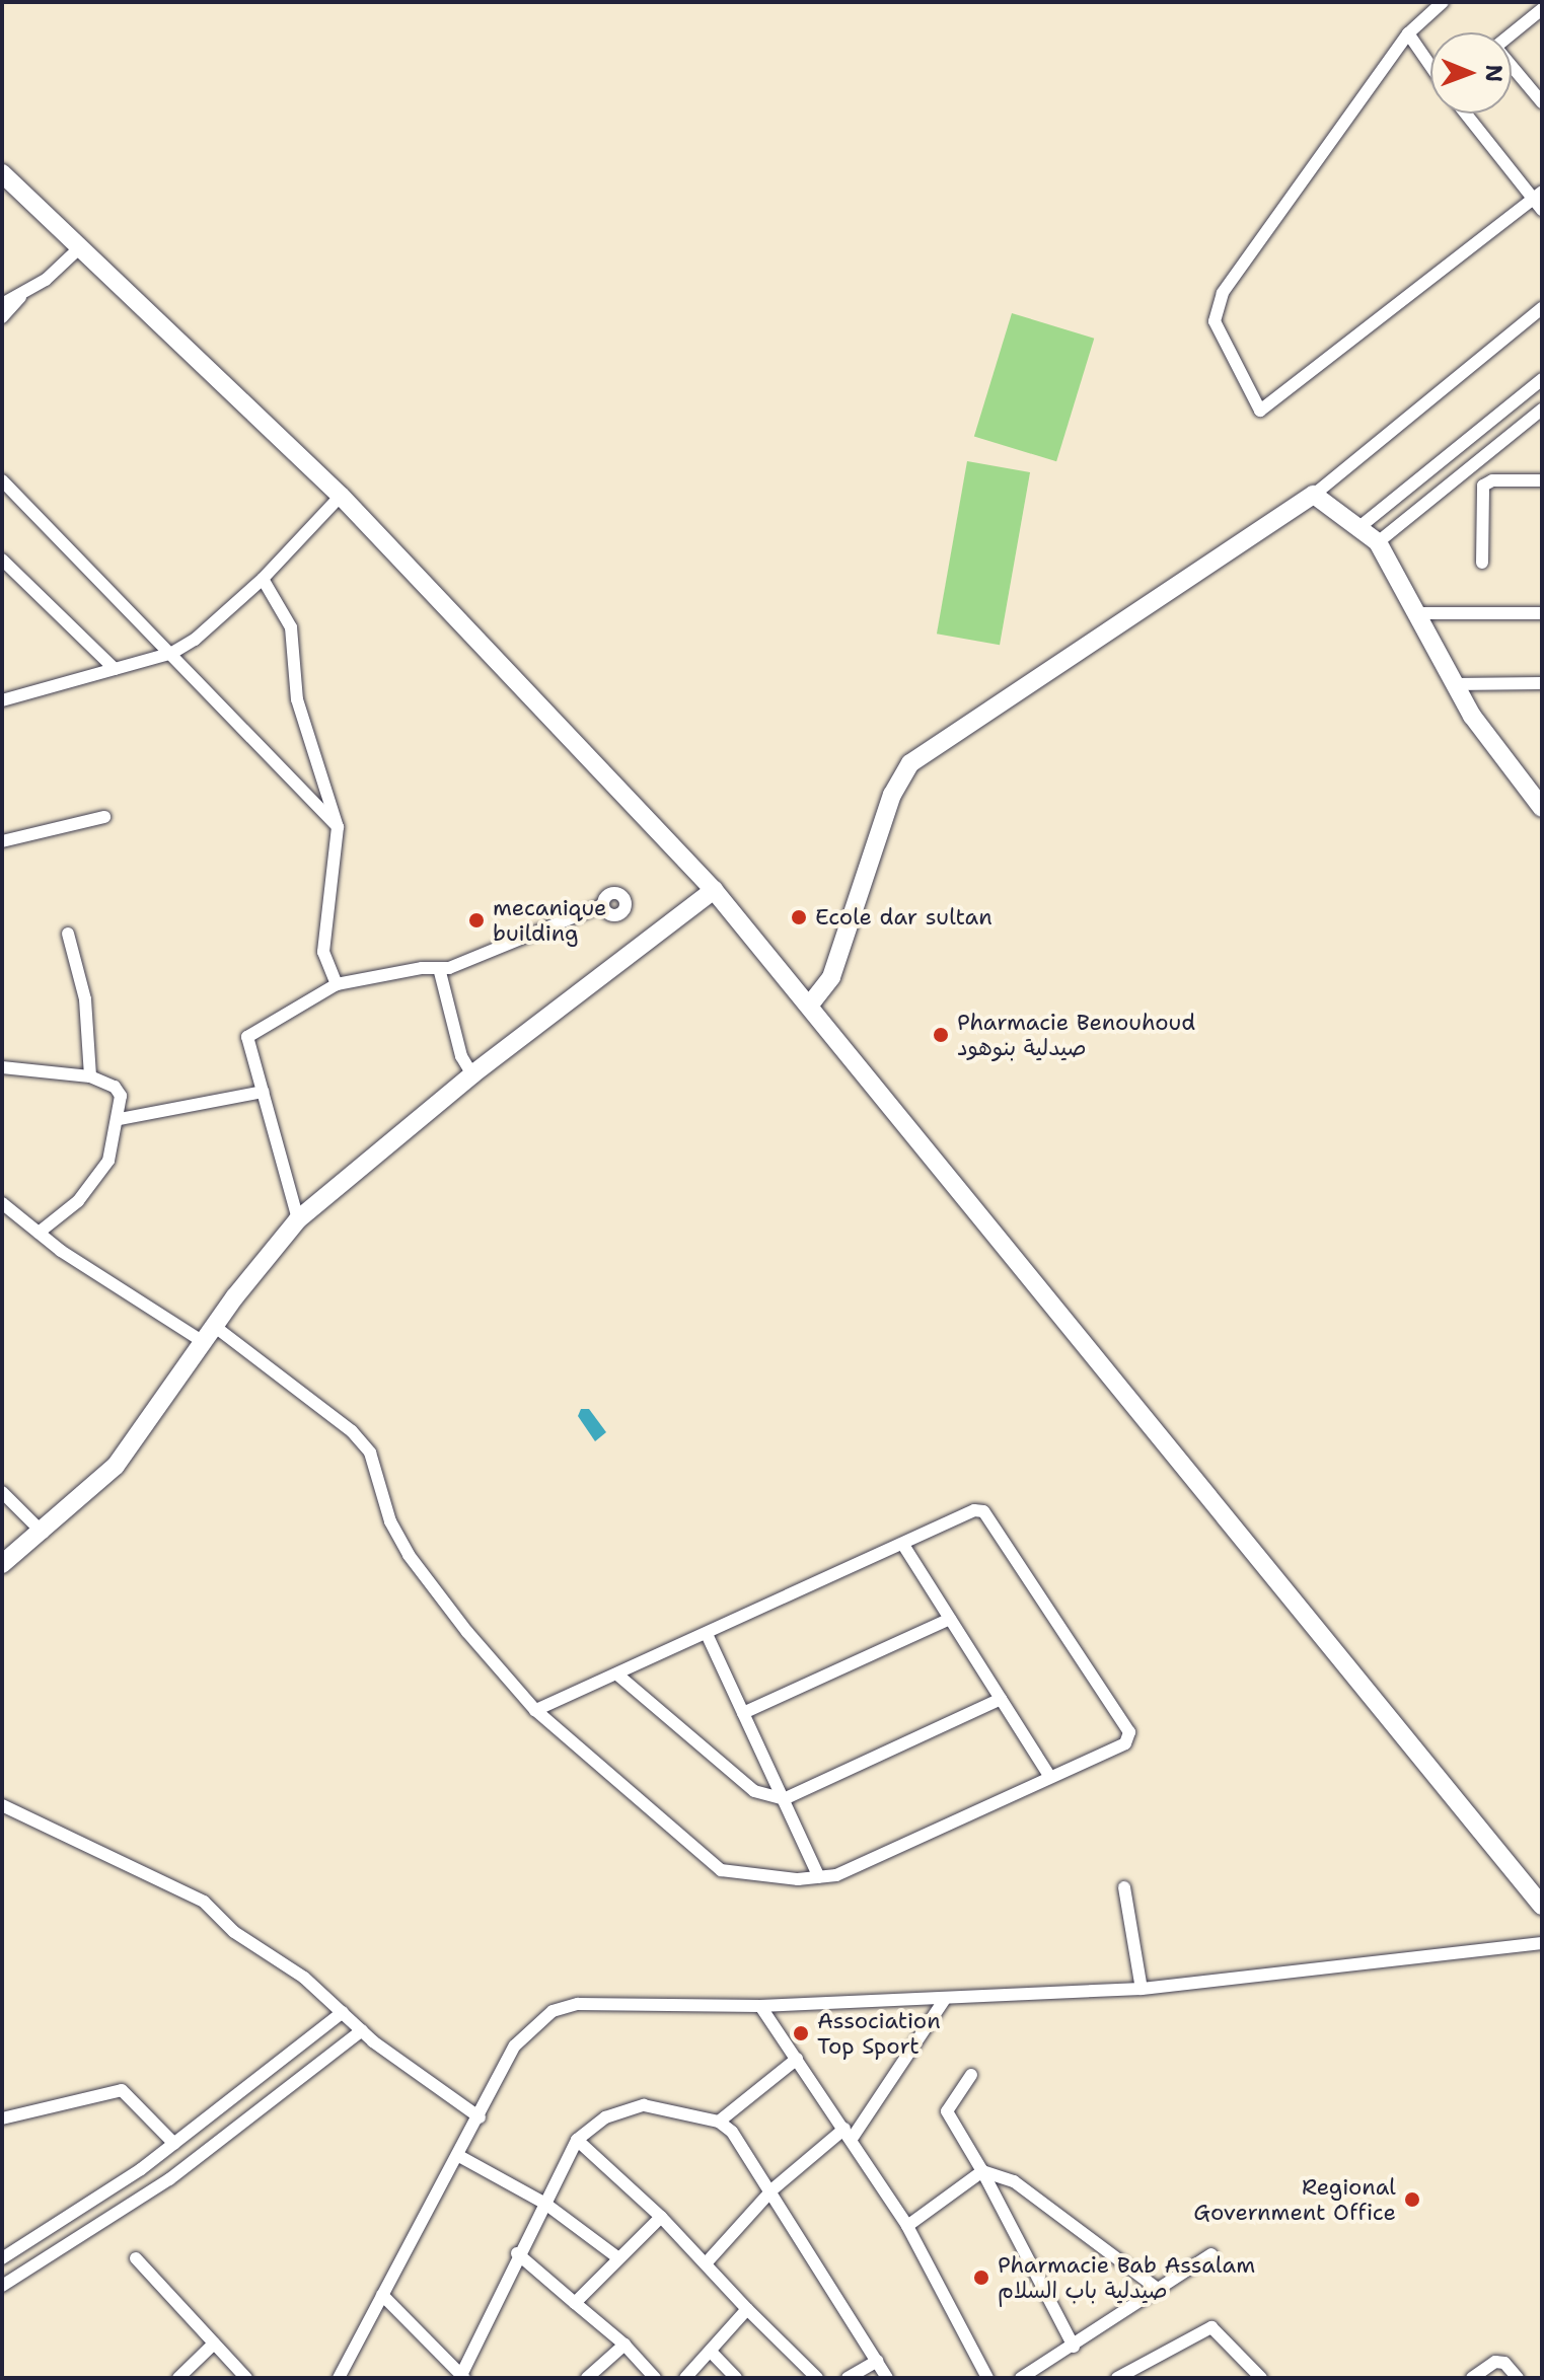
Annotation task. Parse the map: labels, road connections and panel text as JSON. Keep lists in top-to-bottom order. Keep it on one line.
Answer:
{"places":["Ecole dar sultan","mecanique building","Pharmacie Benouhoud صيدلية بنوهود","Association Top Sport","Regional Government Office","Pharmacie Bab Assalam صيدلية باب السلام"],"north":"right"}
